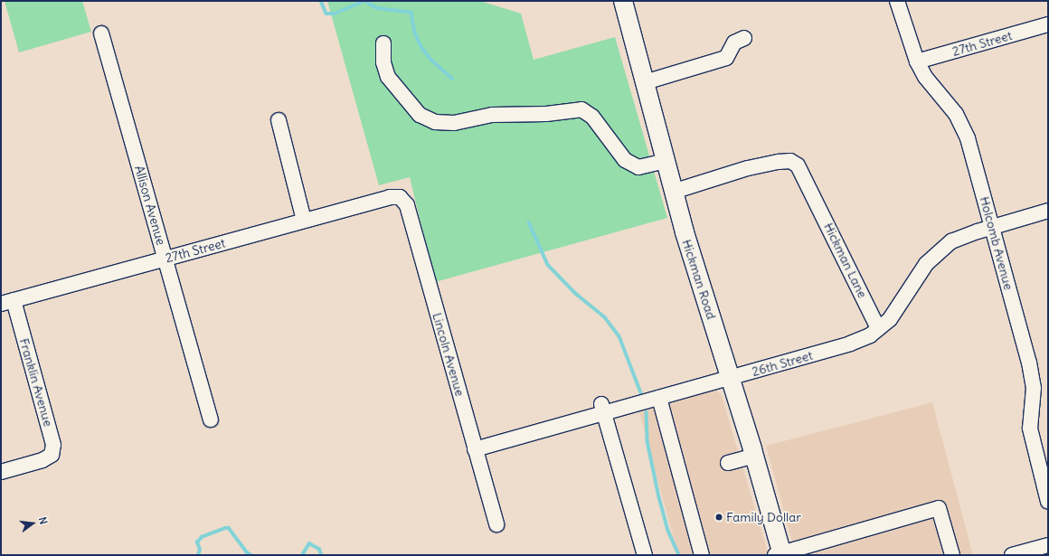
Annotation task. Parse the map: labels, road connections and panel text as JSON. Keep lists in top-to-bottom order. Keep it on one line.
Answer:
{"streets":{"main road":["Hickman Road"],"street":["27th Street","Allison Avenue","Holcomb Avenue","Hickman Lane","Lincoln Avenue","26th Street","Franklin Avenue"]},"crossings":[["27th Street","Allison Avenue"],["27th Street","Holcomb Avenue"],["27th Street","Lincoln Avenue"],["27th Street","Franklin Avenue"],["Holcomb Avenue","26th Street"],["Hickman Lane","Hickman Road"],["Hickman Lane","26th Street"],["Hickman Road","26th Street"],["Lincoln Avenue","26th Street"]],"places":["Family Dollar"],"north":"right"}
